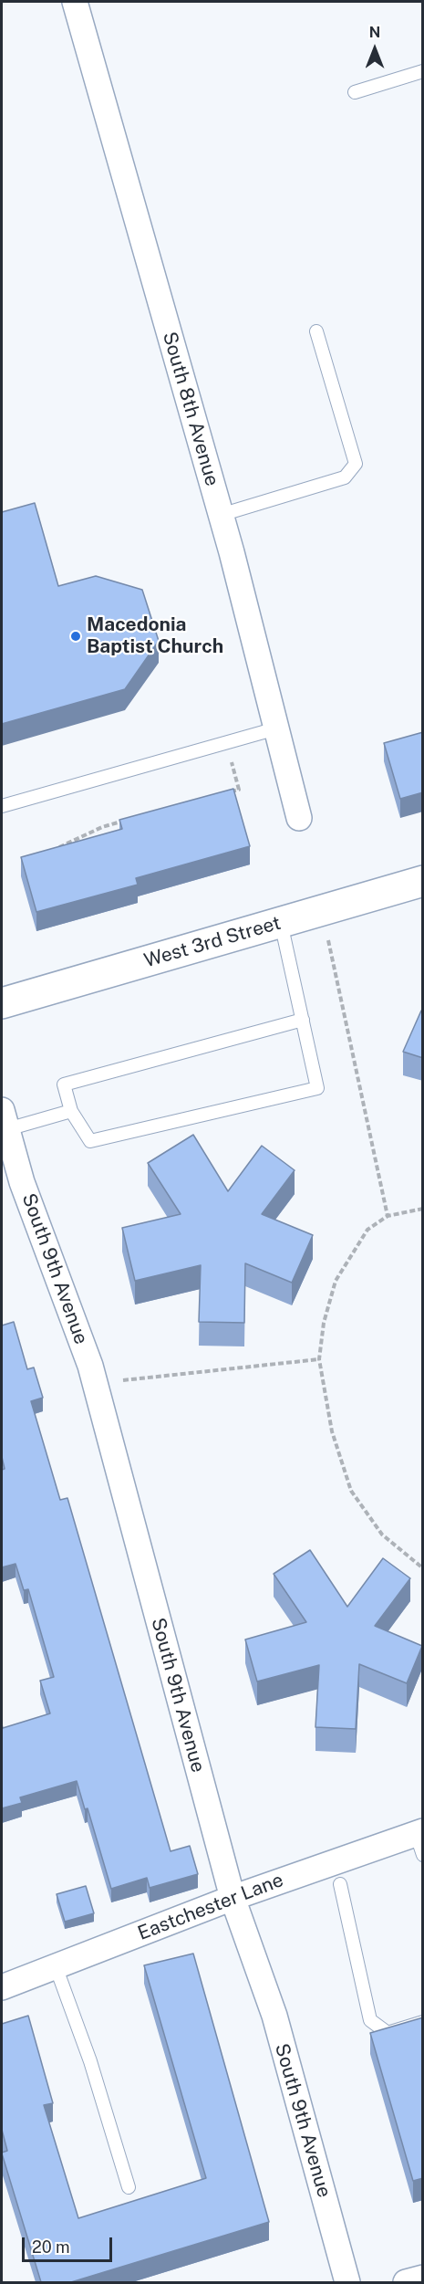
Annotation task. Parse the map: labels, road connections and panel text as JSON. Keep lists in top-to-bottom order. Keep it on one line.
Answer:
{"streets":{"street":["South 8th Avenue","West 3rd Street","South 9th Avenue","Eastchester Lane"]},"crossings":[["South 9th Avenue","Eastchester Lane"]],"places":["Macedonia Baptist Church"],"scale_bar":"20 m","north":"top"}
